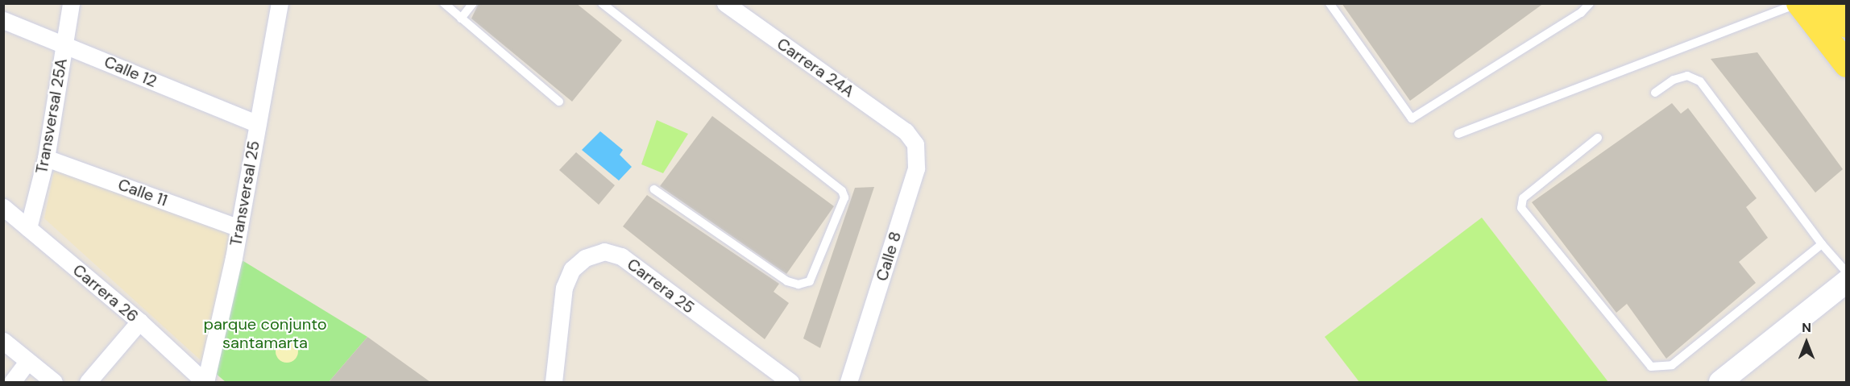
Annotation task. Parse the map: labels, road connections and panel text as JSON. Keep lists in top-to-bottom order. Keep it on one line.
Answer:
{"streets":{"street":["Carrera 24A","Calle 12","Transversal 25A","Calle 11","Transversal 25","Calle 8","Carrera 25","Carrera 26"]},"crossings":[["Carrera 24A","Calle 8"],["Calle 12","Transversal 25A"],["Calle 12","Transversal 25"],["Transversal 25A","Calle 11"],["Transversal 25A","Carrera 26"],["Calle 11","Transversal 25"],["Transversal 25","Carrera 26"]],"parks":["parque conjunto santamarta"],"north":"top"}
